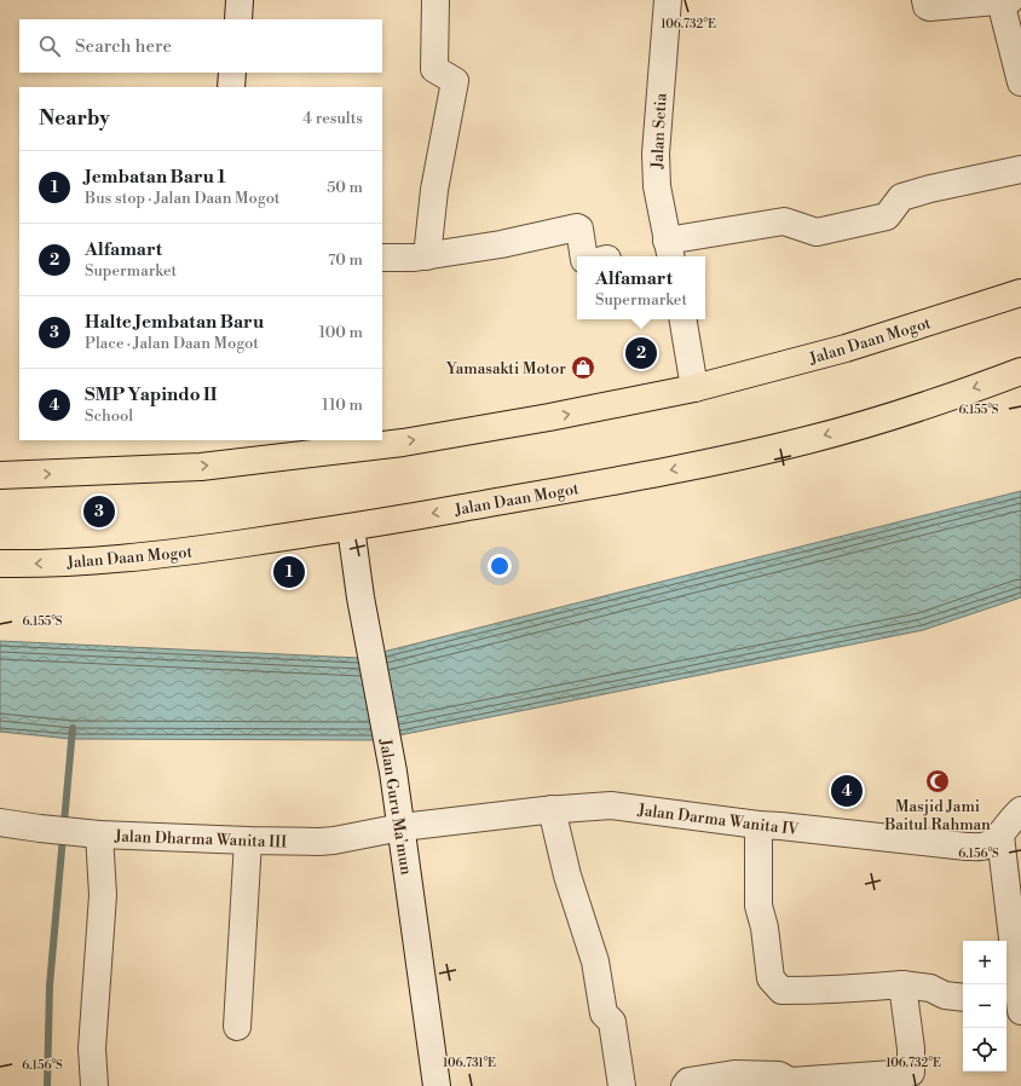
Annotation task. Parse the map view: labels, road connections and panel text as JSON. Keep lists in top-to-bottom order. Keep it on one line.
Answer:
{"streets":{"highway":["Jalan Daan Mogot"],"street":["Jalan Setia","Jalan Guru Ma'mun","Jalan Darma Wanita IV","Jalan Dharma Wanita III"]},"crossings":[["Jalan Daan Mogot","Jalan Guru Ma'mun"],["Jalan Guru Ma'mun","Jalan Darma Wanita IV"],["Jalan Guru Ma'mun","Jalan Dharma Wanita III"],["Jalan Darma Wanita IV","Jalan Dharma Wanita III"]],"places":{"shop":["Yamasakti Motor"],"mosque":["Masjid Jami Baitul Rahman"]},"page":{"search":"Search here","heading":["Nearby","4 results"],"list":[{"mark":"1","name":"Jembatan Baru 1","note":"Bus stop · Jalan Daan Mogot","value":"50 m"},{"mark":"2","name":"Alfamart","note":"Supermarket","value":"70 m"},{"mark":"3","name":"Halte Jembatan Baru","note":"Place · Jalan Daan Mogot","value":"100 m"},{"mark":"4","name":"SMP Yapindo II","note":"School","value":"110 m"}],"popup":["Alfamart","Supermarket"],"pins":["2","3","1","4"],"map_buttons":["+","−"]},"coordinates":["106.732°E","6.155°S","6.156°S","106.731°E"]}
